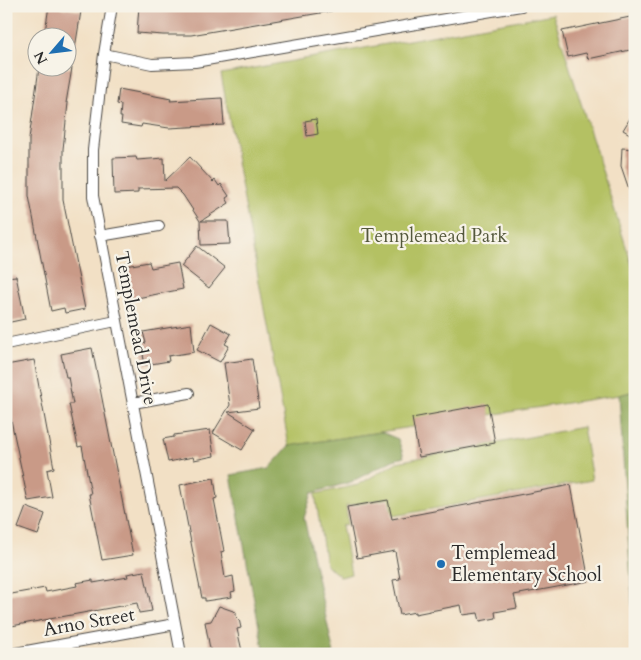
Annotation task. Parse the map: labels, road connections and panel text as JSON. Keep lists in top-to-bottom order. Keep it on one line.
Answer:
{"streets":{"street":["Templemead Drive","Arno Street"]},"crossings":[["Templemead Drive","Arno Street"]],"parks":["Templemead Park"],"places":["Templemead Elementary School"],"north":"bottom left"}
